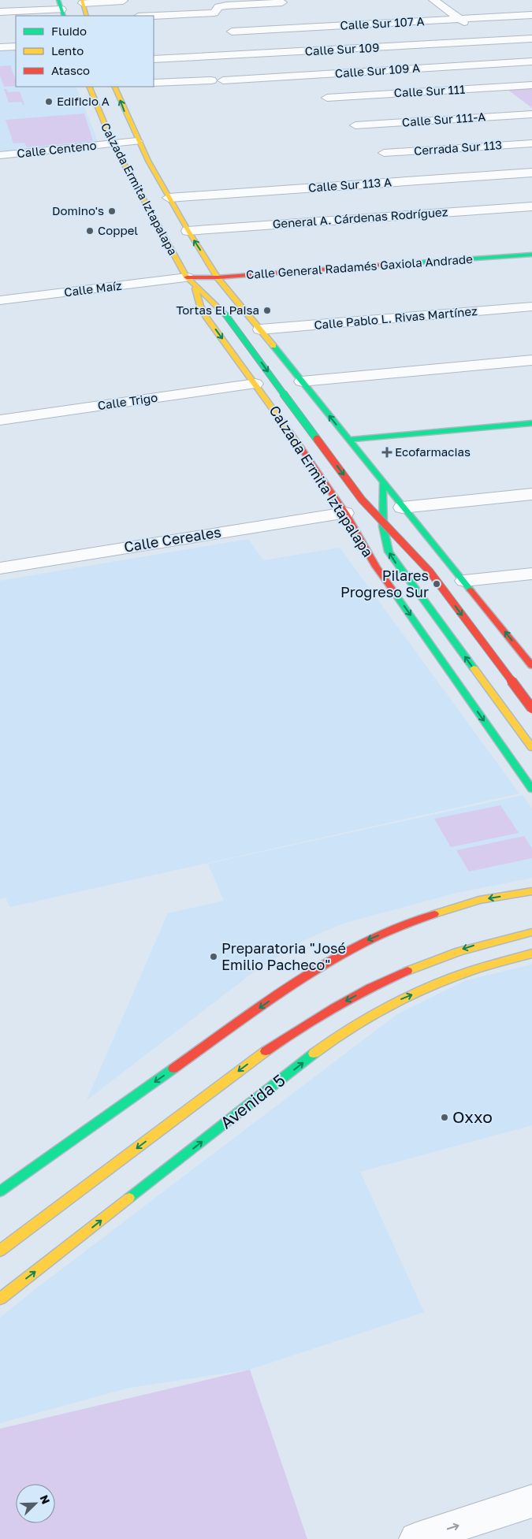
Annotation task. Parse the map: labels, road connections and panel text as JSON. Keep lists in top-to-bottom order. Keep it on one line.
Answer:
{"streets":{"main road":["Calzada Ermita Iztapalapa","Calle General Radamés Gaxiola Andrade","Avenida 5"],"street":["Calle Sur 107 A","Calle Sur 109","Calle Sur 109 A","Calle Sur 111","Calle Sur 111-A","Cerrada Sur 113","Calle Centeno","Calle Sur 113 A","General A. Cárdenas Rodríguez","Calle Maíz","Calle Pablo L. Rivas Martínez","Calle Trigo","Calle Cereales"]},"crossings":[["Calle Centeno","Calzada Ermita Iztapalapa"],["Calle Sur 113 A","Calzada Ermita Iztapalapa"],["Calzada Ermita Iztapalapa","General A. Cárdenas Rodríguez"],["Calzada Ermita Iztapalapa","Calle General Radamés Gaxiola Andrade"],["Calzada Ermita Iztapalapa","Calle Maíz"],["Calzada Ermita Iztapalapa","Calle Pablo L. Rivas Martínez"],["Calzada Ermita Iztapalapa","Calle Trigo"],["Calzada Ermita Iztapalapa","Calle Cereales"],["Calle General Radamés Gaxiola Andrade","Calle Maíz"]],"places":{"other":["Edificio A","Domino's","Coppel","Tortas El Paisa","Pilares Progreso Sur","Preparatoria \"José Emilio Pacheco\"","Oxxo"],"health":["Ecofarmacias"]},"legend":["Fluido","Lento","Atasco"],"north":"top right"}
